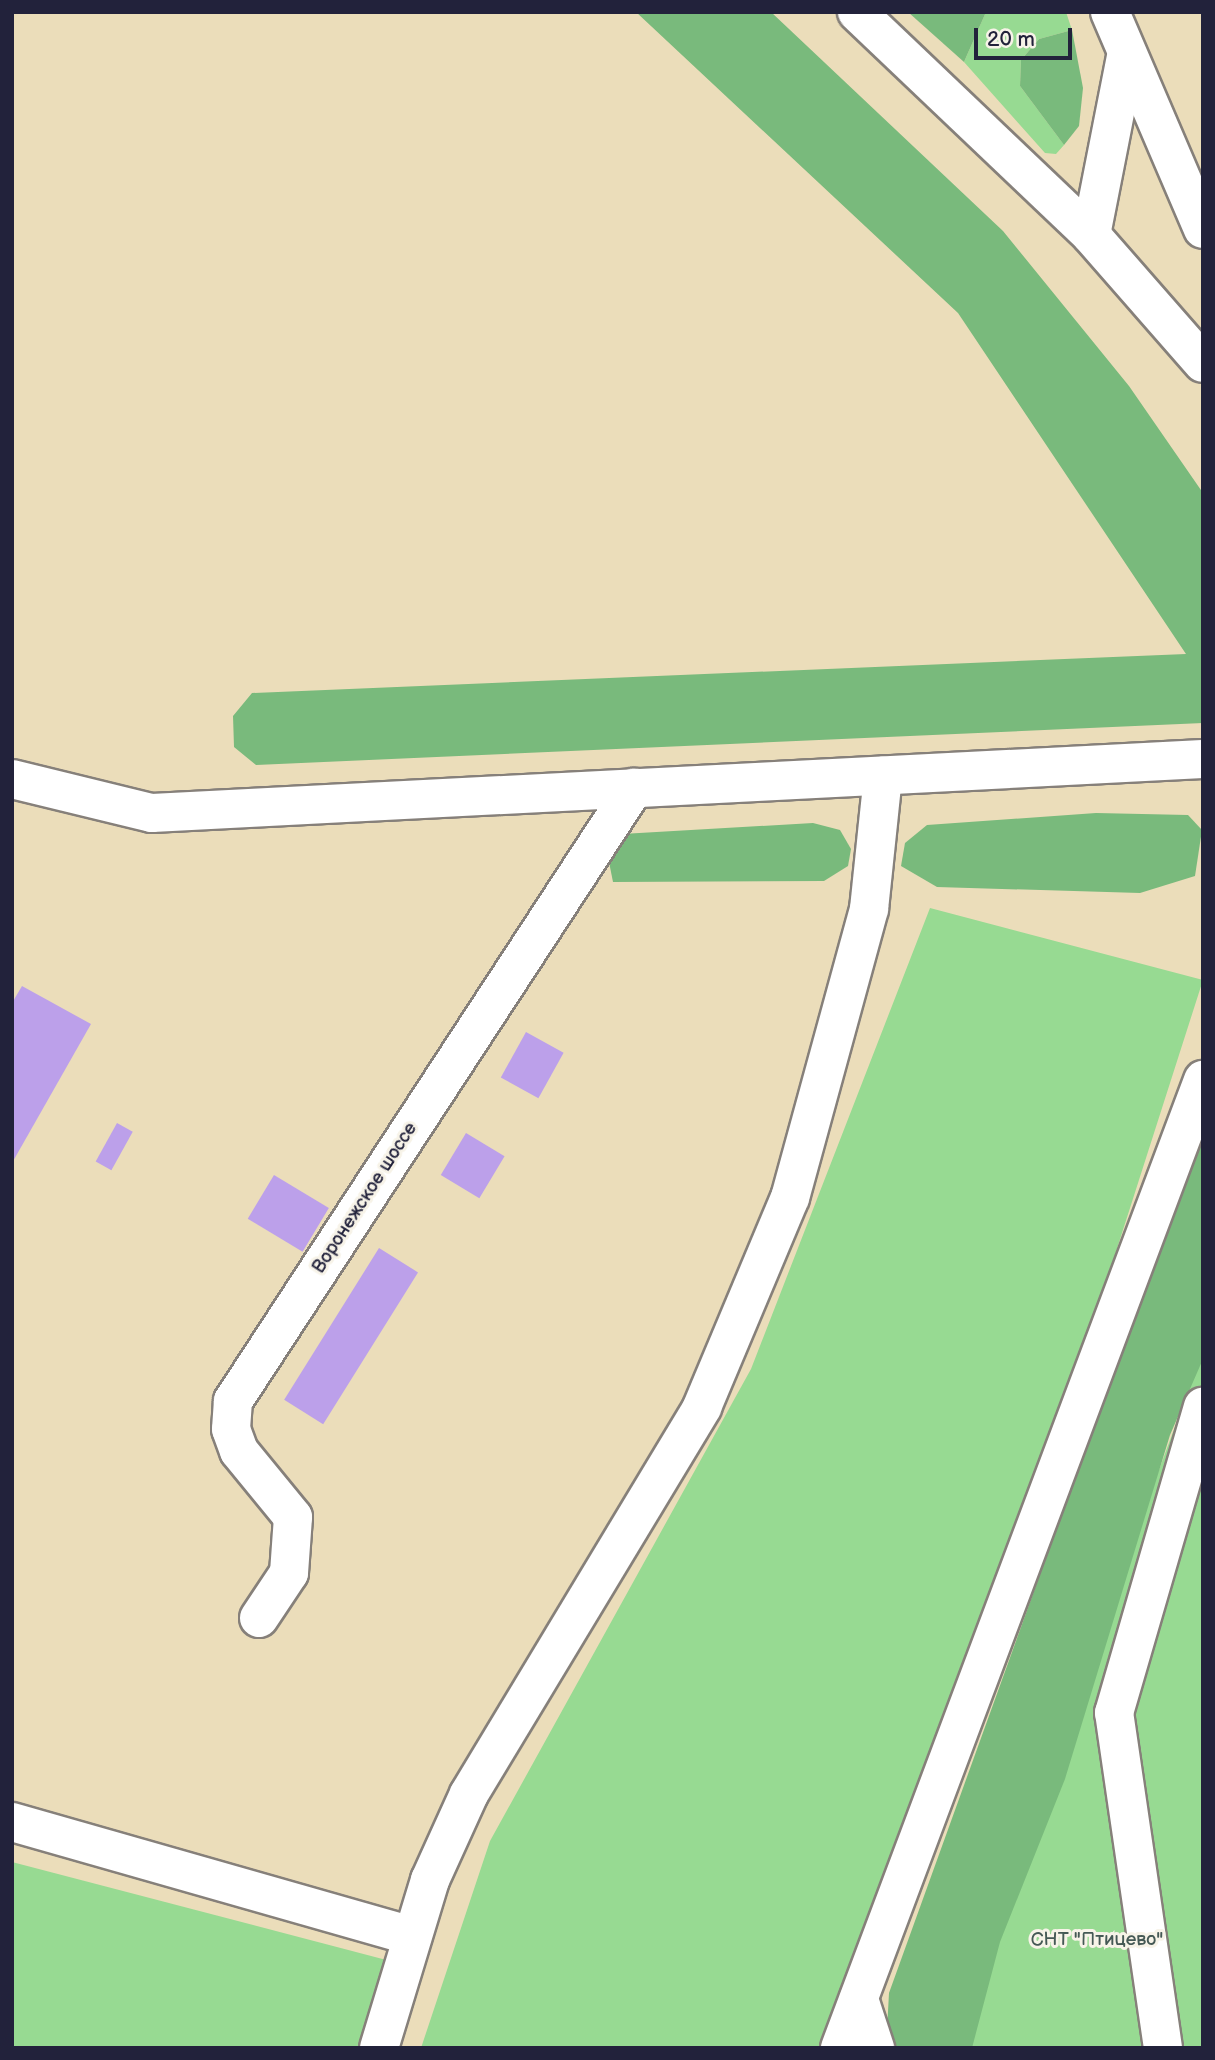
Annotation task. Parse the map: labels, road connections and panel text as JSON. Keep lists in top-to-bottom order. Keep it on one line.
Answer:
{"streets":{"street":["Воронежское шоссе"]},"parks":["СНТ \"Птицево\""],"scale_bar":"20 m"}
